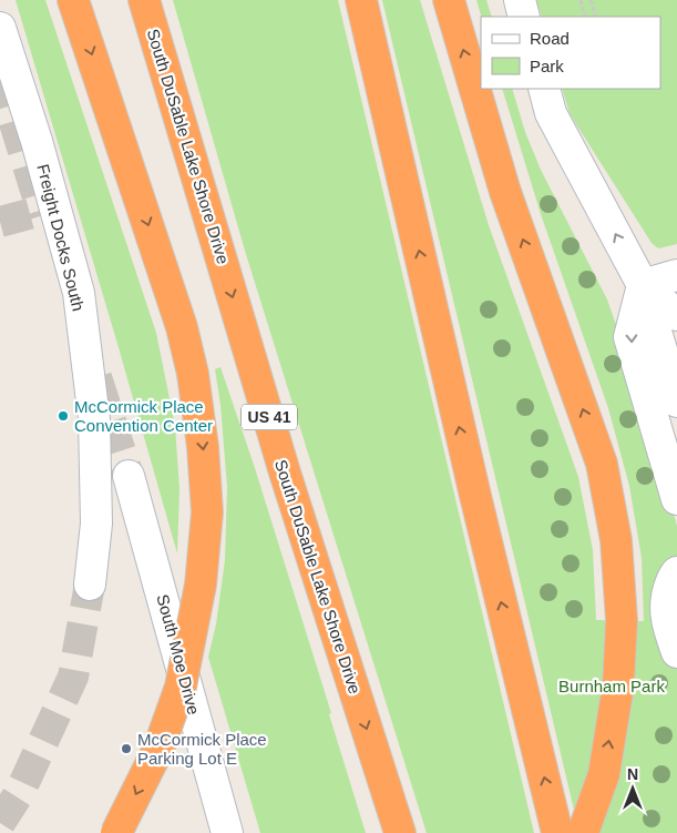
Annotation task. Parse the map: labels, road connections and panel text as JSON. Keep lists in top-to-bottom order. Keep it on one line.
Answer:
{"streets":{"highway":["South DuSable Lake Shore Drive","US 41"],"street":["Freight Docks South","South Moe Drive"]},"parks":["Burnham Park"],"places":["McCormick Place Convention Center","McCormick Place Parking Lot E"],"legend":["Road","Park"],"north":"top"}
